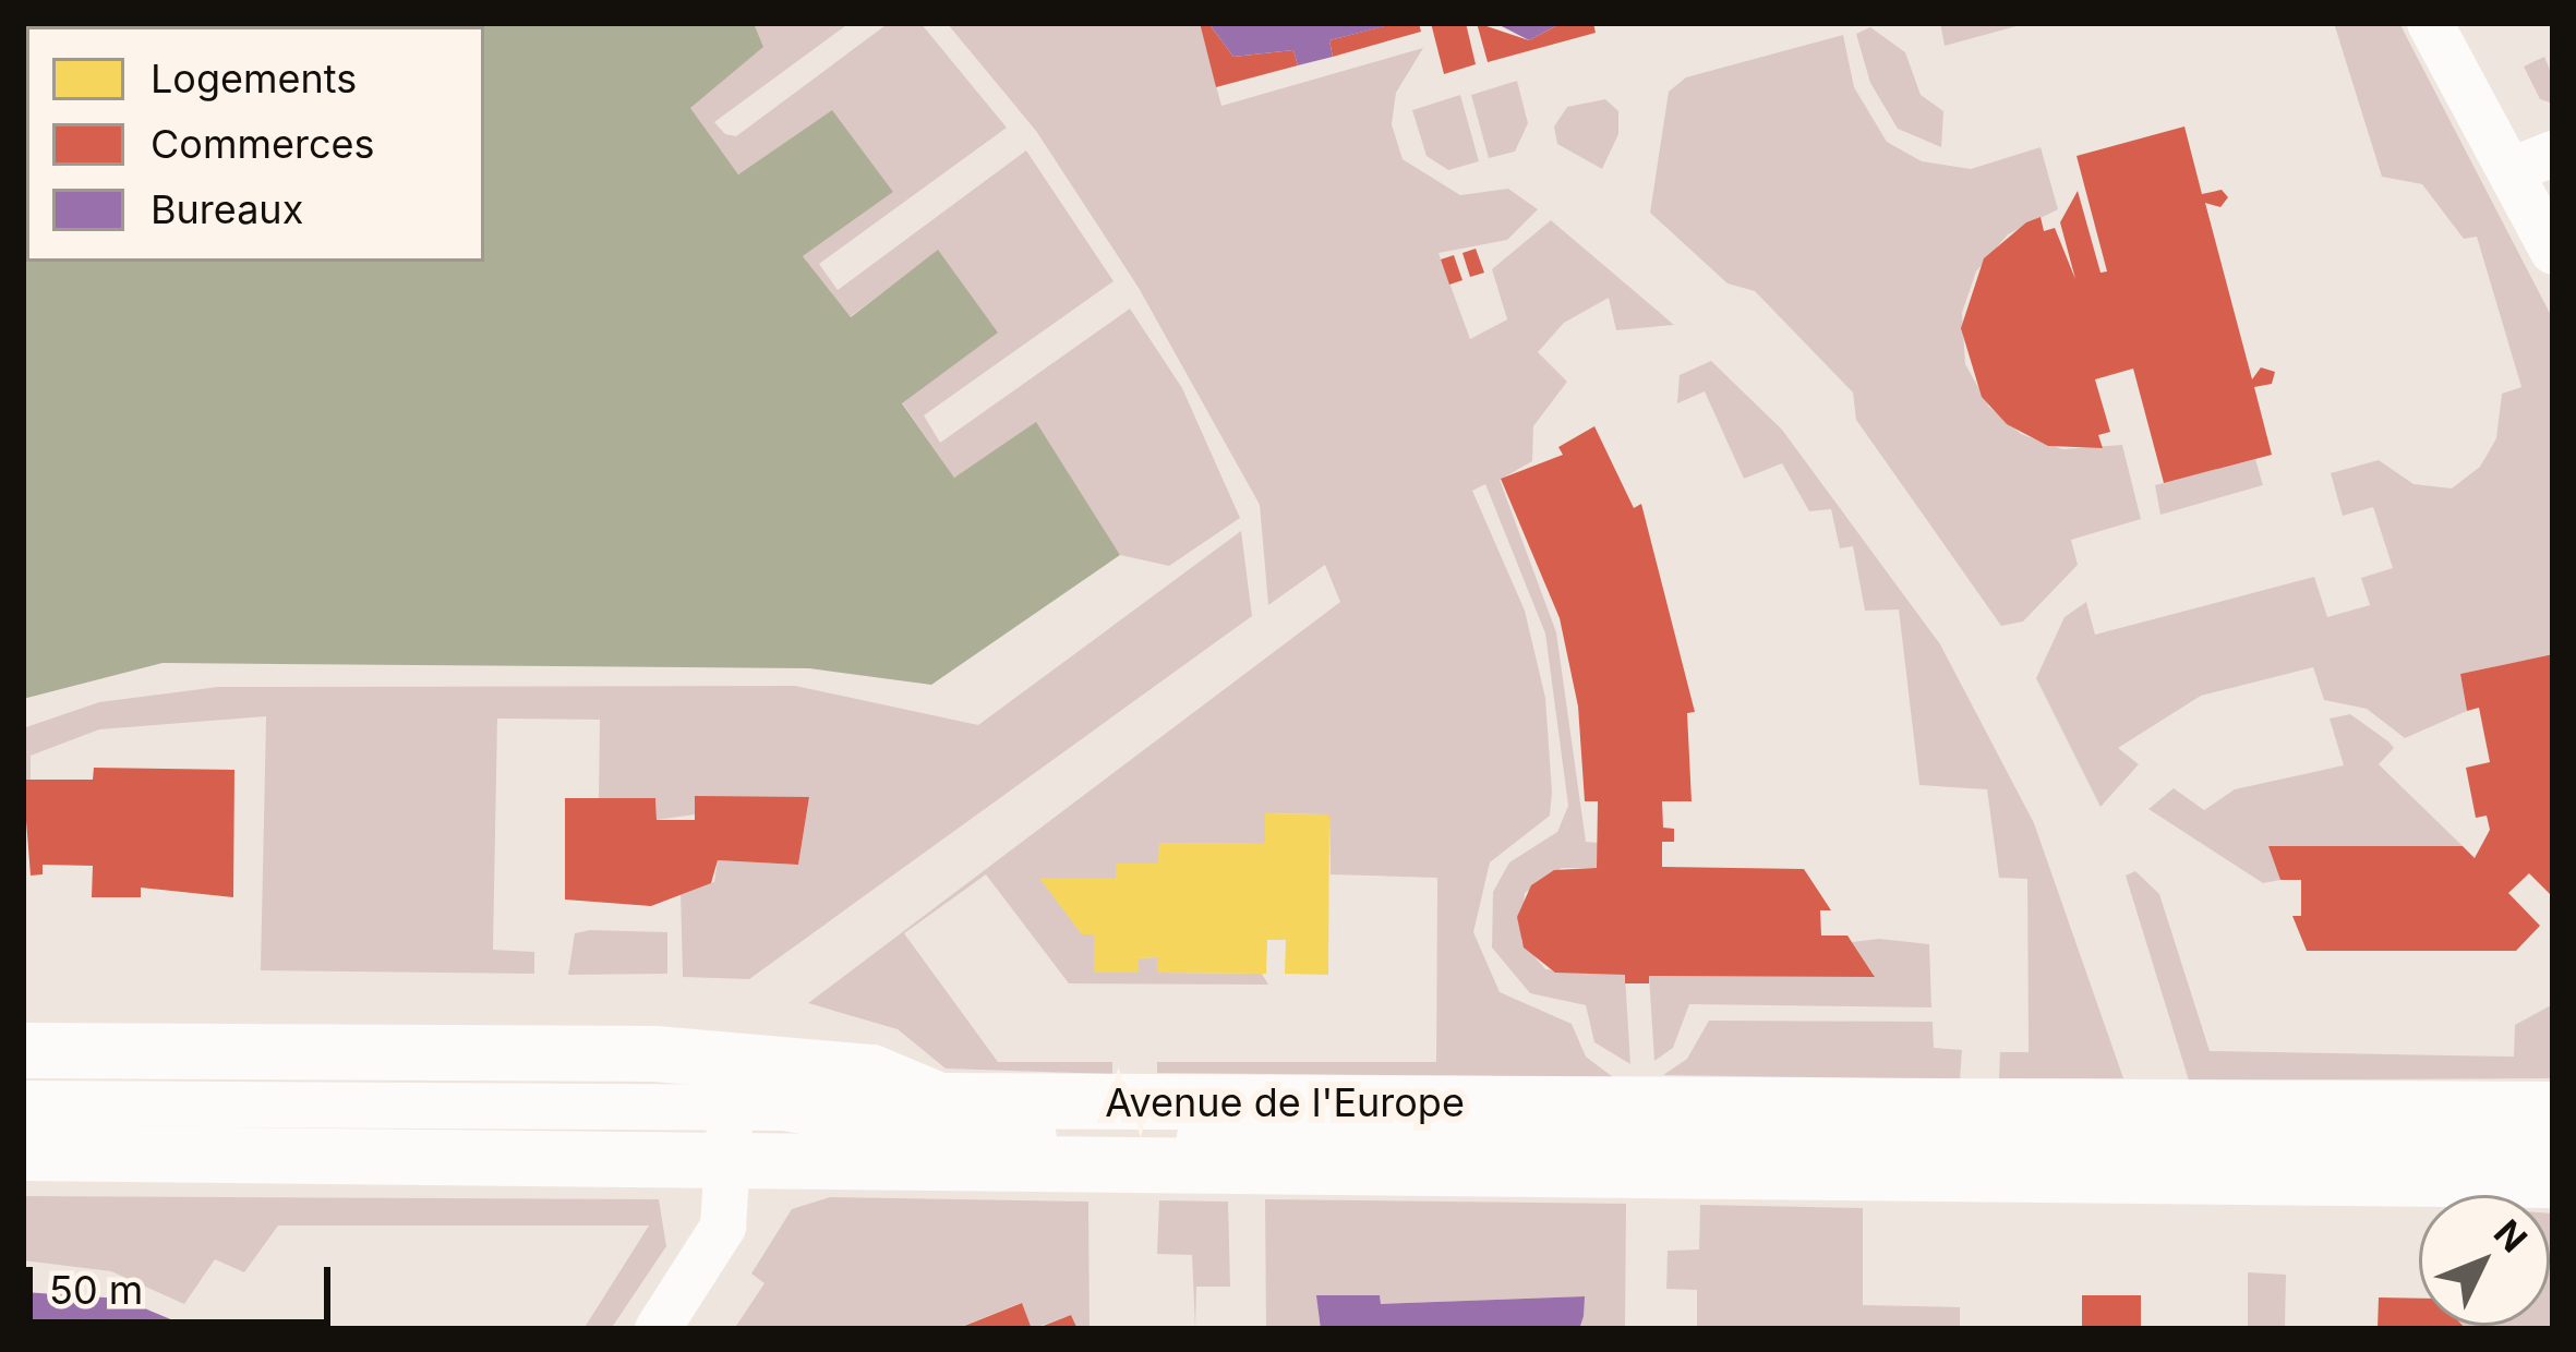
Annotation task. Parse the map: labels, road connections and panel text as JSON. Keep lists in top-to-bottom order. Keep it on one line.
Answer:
{"streets":{"street":["Avenue de l'Europe"]},"legend":["Logements","Commerces","Bureaux"],"scale_bar":"50 m","north":"top right"}
